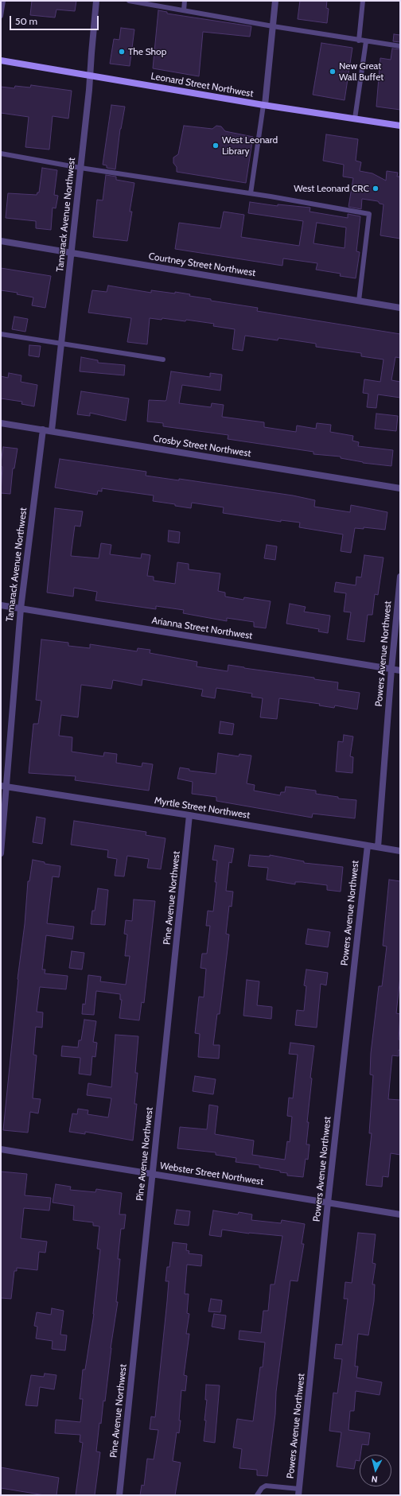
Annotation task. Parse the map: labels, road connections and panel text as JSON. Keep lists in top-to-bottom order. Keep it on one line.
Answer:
{"streets":{"main road":["Leonard Street Northwest"],"street":["Tamarack Avenue Northwest","Courtney Street Northwest","Crosby Street Northwest","Arianna Street Northwest","Powers Avenue Northwest","Myrtle Street Northwest","Pine Avenue Northwest","Webster Street Northwest"]},"crossings":[["Leonard Street Northwest","Tamarack Avenue Northwest"],["Tamarack Avenue Northwest","Courtney Street Northwest"],["Tamarack Avenue Northwest","Crosby Street Northwest"],["Tamarack Avenue Northwest","Arianna Street Northwest"],["Tamarack Avenue Northwest","Myrtle Street Northwest"],["Arianna Street Northwest","Powers Avenue Northwest"],["Powers Avenue Northwest","Myrtle Street Northwest"],["Powers Avenue Northwest","Webster Street Northwest"],["Myrtle Street Northwest","Pine Avenue Northwest"],["Pine Avenue Northwest","Webster Street Northwest"]],"places":["The Shop","New Great Wall Buffet","West Leonard Library","West Leonard CRC"],"scale_bar":"50 m","north":"bottom"}
